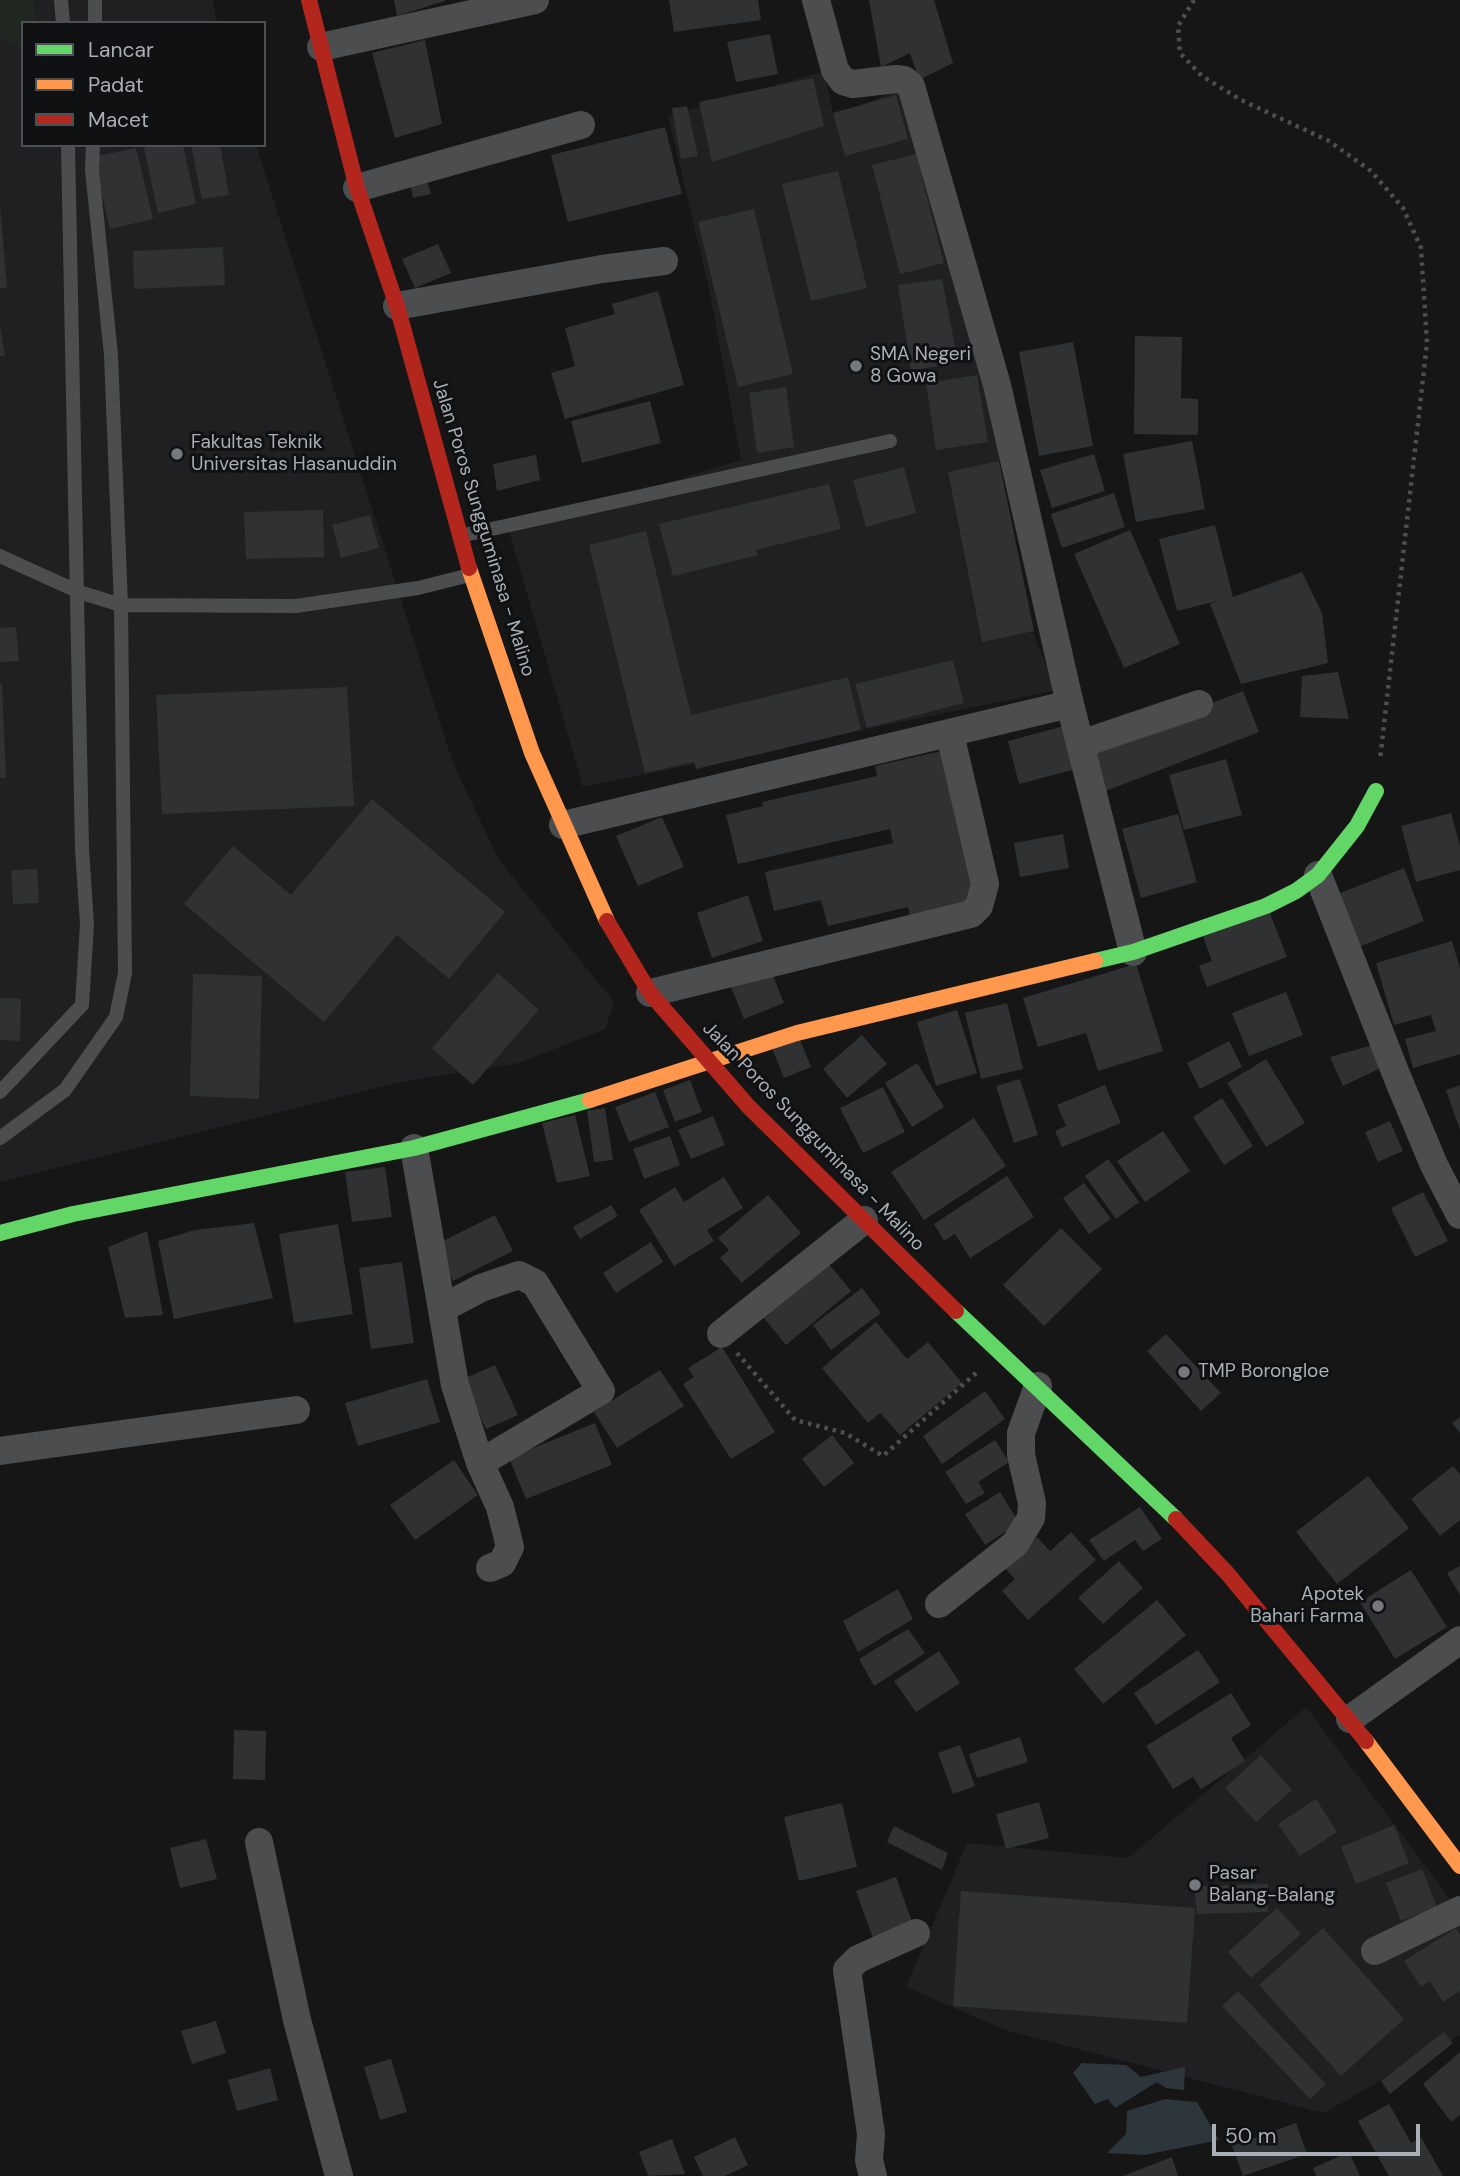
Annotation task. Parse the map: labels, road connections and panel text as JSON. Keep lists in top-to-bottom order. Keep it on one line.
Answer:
{"streets":{"main road":["Jalan Poros Sungguminasa - Malino"]},"places":["SMA Negeri 8 Gowa","Fakultas Teknik Universitas Hasanuddin","TMP Borongloe","Apotek Bahari Farma","Pasar Balang-Balang"],"legend":["Lancar","Padat","Macet"],"scale_bar":"50 m"}
